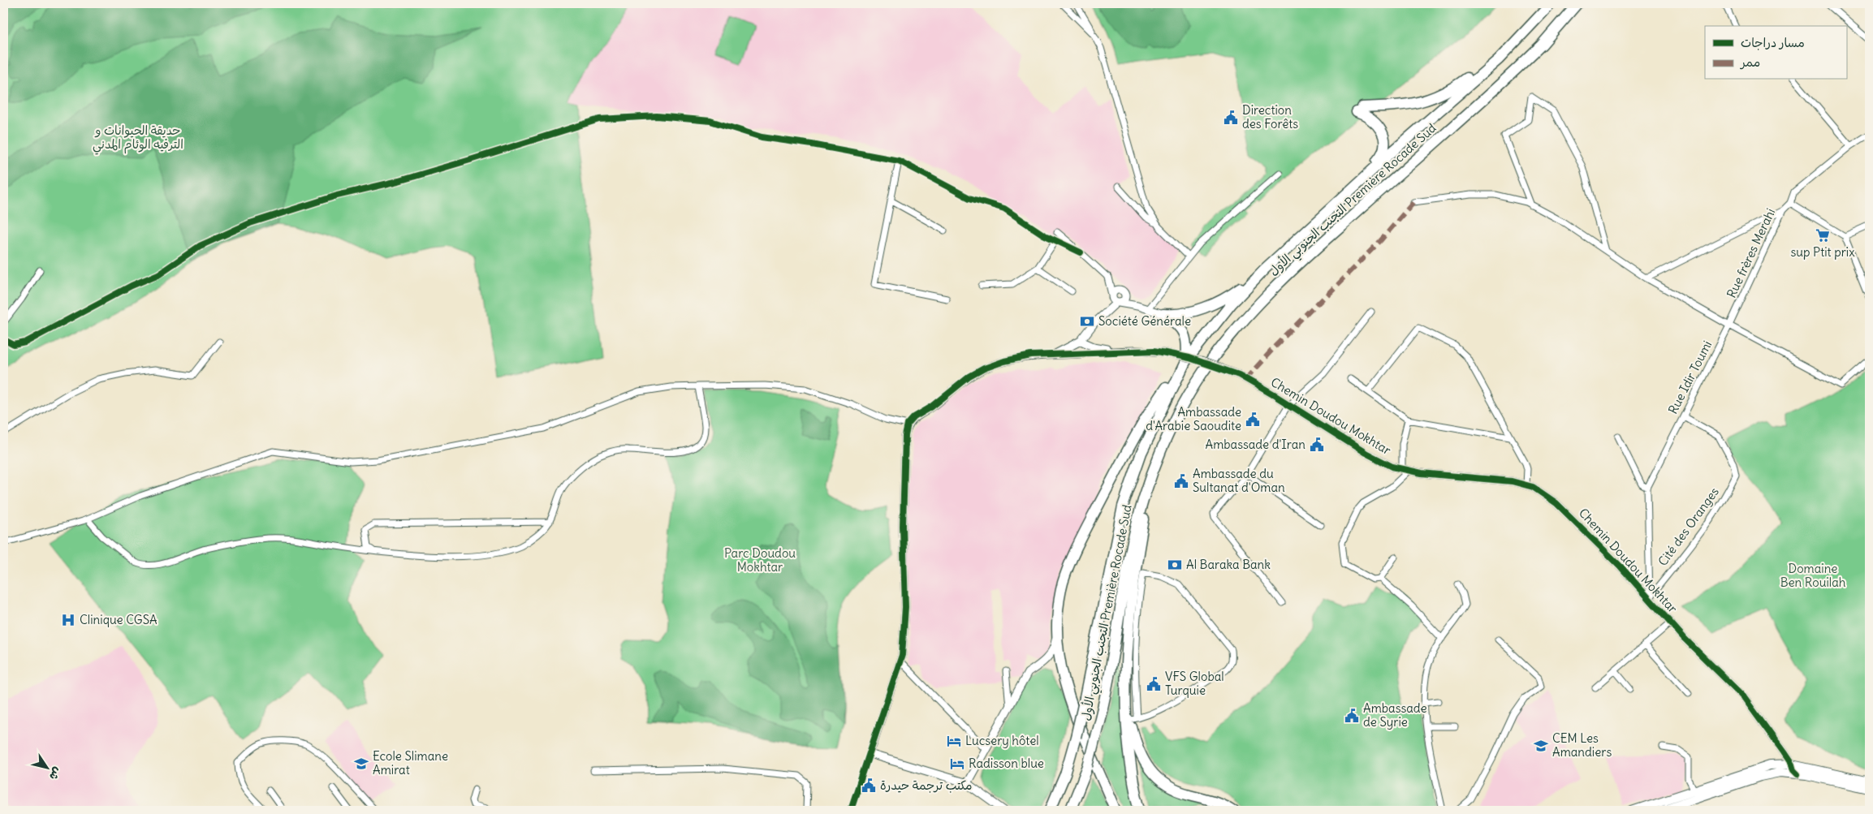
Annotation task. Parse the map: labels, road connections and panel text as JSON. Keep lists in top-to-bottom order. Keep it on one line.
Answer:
{"streets":{"highway":["التجنب الجنوبي الأول Première Rocade Sud"],"street":["Rue frères Merahi","Rue Idir Toumi","Chemin Doudou Mokhtar","Cité des Oranges"]},"crossings":[["Rue frères Merahi","Rue Idir Toumi"],["Rue Idir Toumi","Chemin Doudou Mokhtar"],["Rue Idir Toumi","Cité des Oranges"],["Chemin Doudou Mokhtar","Cité des Oranges"]],"parks":["حديقة الحيوانات و الترفيه الوئام المدني","Parc Doudou Mokhtar","Domaine Ben Rouilah"],"places":{"public building":["Direction des Forêts","Ambassade d'Arabie Saoudite","Ambassade d'Iran","Ambassade du Sultanat d'Oman","VFS Global Turquie","Ambassade de Syrie","مكتب ترجمة حيدرة"],"supermarket":["sup Ptit prix"],"bank":["Société Générale","Al Baraka Bank"],"hospital":["Clinique CGSA"],"hotel":["Lucsery hôtel","Radisson blue"],"school or university":["CEM Les Amandiers","Ecole Slimane Amirat"]},"legend":["مسار دراجات","ممر"],"north":"bottom right"}
